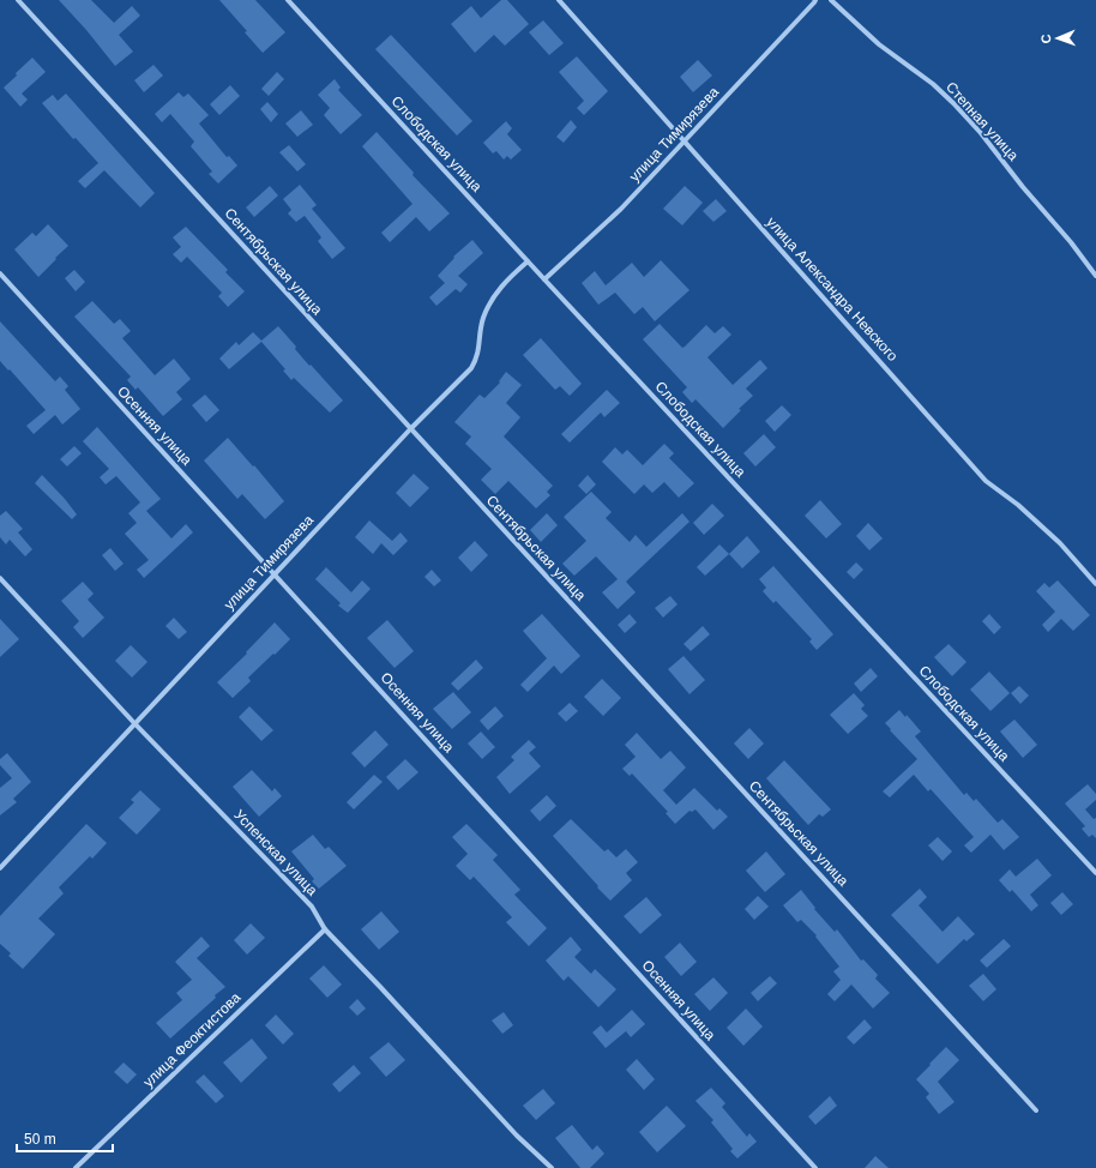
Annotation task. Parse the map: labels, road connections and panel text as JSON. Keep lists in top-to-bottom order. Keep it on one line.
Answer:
{"streets":{"street":["Степная улица","улица Тимирязева","Слободская улица","Сентябрьская улица","улица Александра Невского","Осенняя улица","Успенская улица","улица Феоктистова"]},"crossings":[["улица Тимирязева","Слободская улица"],["улица Тимирязева","Сентябрьская улица"],["улица Тимирязева","улица Александра Невского"],["улица Тимирязева","Осенняя улица"],["улица Тимирязева","Успенская улица"],["Успенская улица","улица Феоктистова"]],"scale_bar":"50 m","north":"left"}
